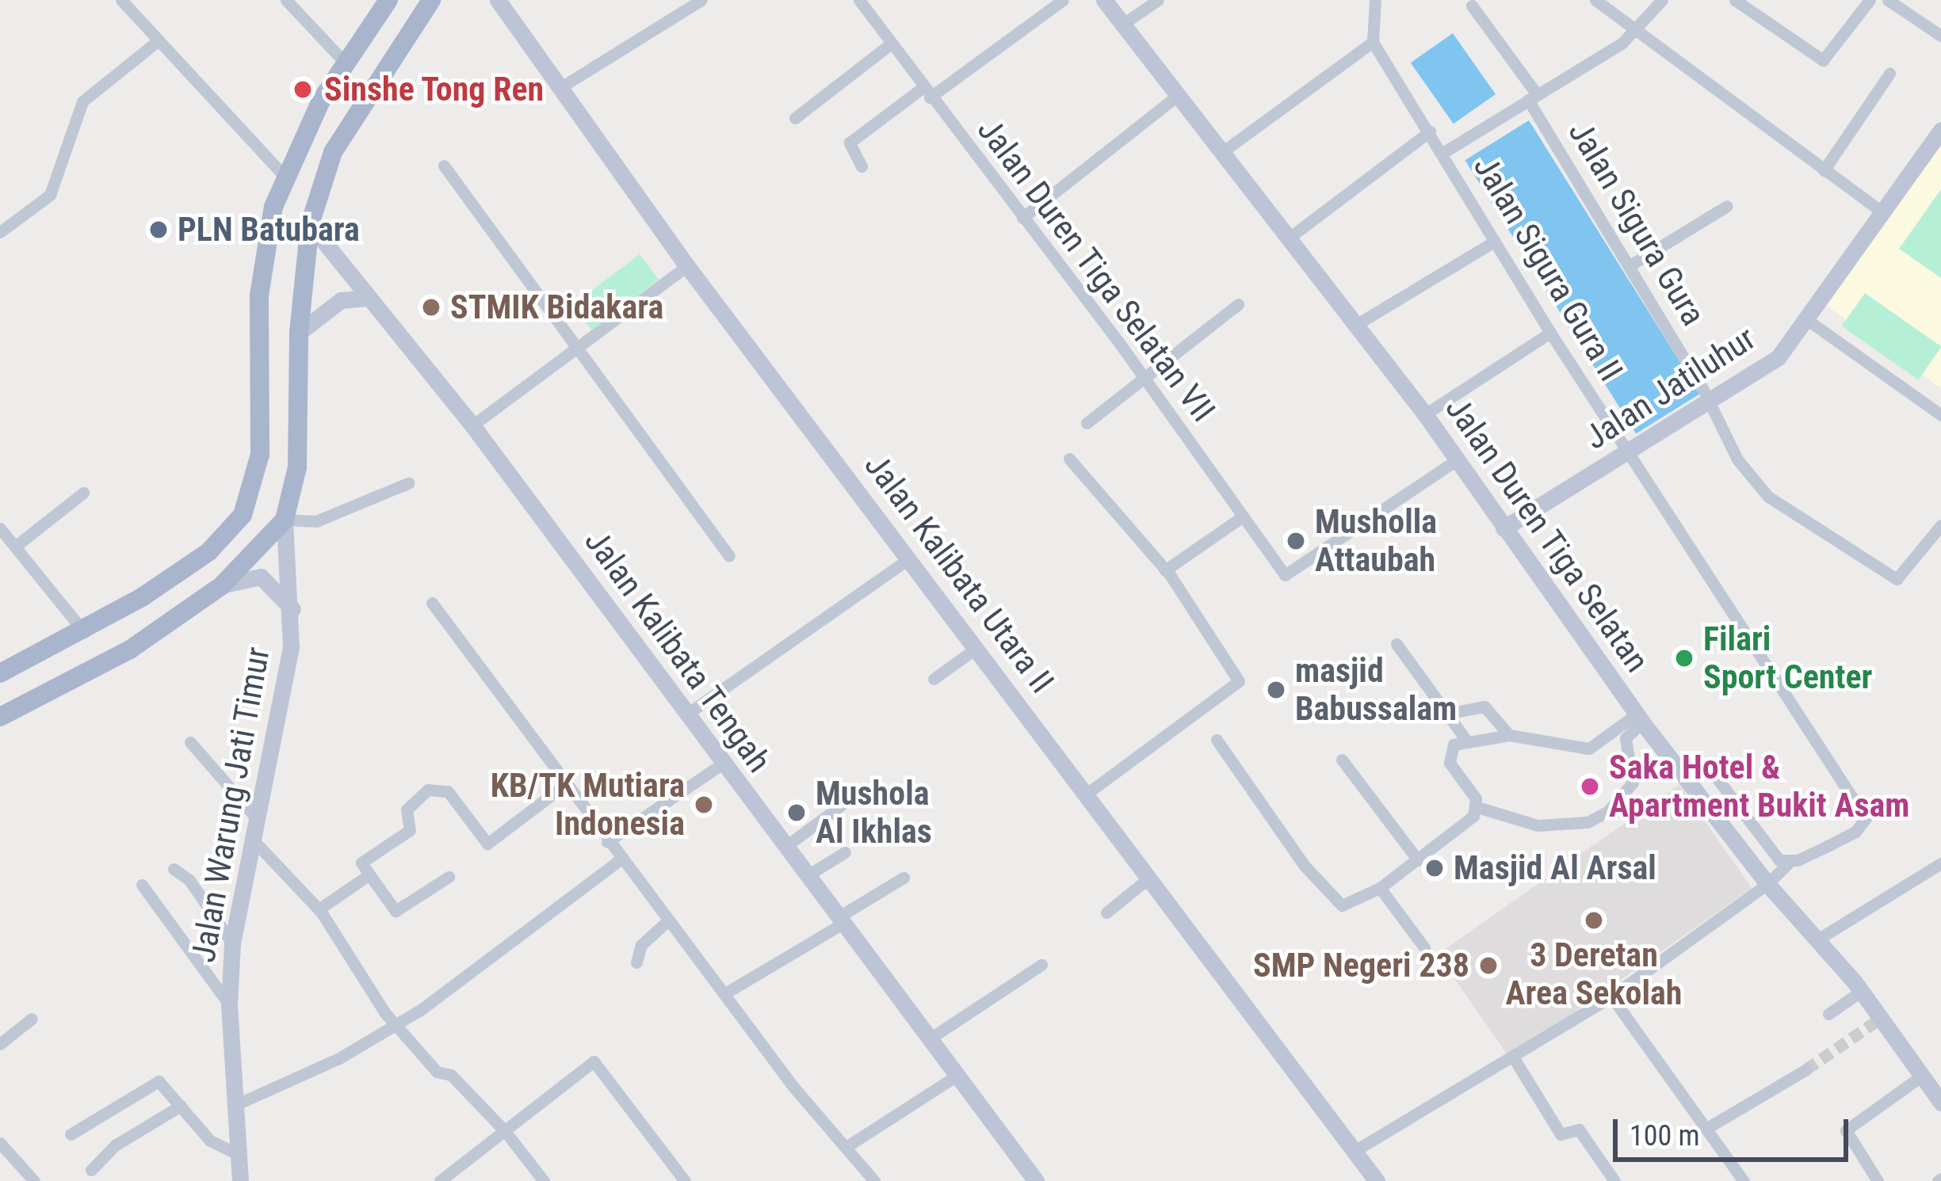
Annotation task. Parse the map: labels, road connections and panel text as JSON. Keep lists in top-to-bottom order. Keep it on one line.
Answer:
{"streets":{"street":["Jalan Sigura Gura","Jalan Sigura Gura II","Jalan Duren Tiga Selatan VII","Jalan Jatiluhur","Jalan Duren Tiga Selatan","Jalan Kalibata Utara II","Jalan Kalibata Tengah","Jalan Warung Jati Timur"]},"crossings":[["Jalan Sigura Gura","Jalan Jatiluhur"],["Jalan Sigura Gura II","Jalan Jatiluhur"],["Jalan Sigura Gura II","Jalan Duren Tiga Selatan"],["Jalan Sigura Gura II","Jalan Kalibata Utara II"],["Jalan Duren Tiga Selatan VII","Jalan Duren Tiga Selatan"],["Jalan Jatiluhur","Jalan Duren Tiga Selatan"]],"places":["Sinshe Tong Ren","PLN Batubara","STMIK Bidakara","Musholla Attaubah","Filari Sport Center","masjid Babussalam","Saka Hotel & Apartment Bukit Asam","KB/TK Mutiara Indonesia","Mushola Al Ikhlas","Masjid Al Arsal","3 Deretan Area Sekolah","SMP Negeri 238"],"scale_bar":"100 m"}
